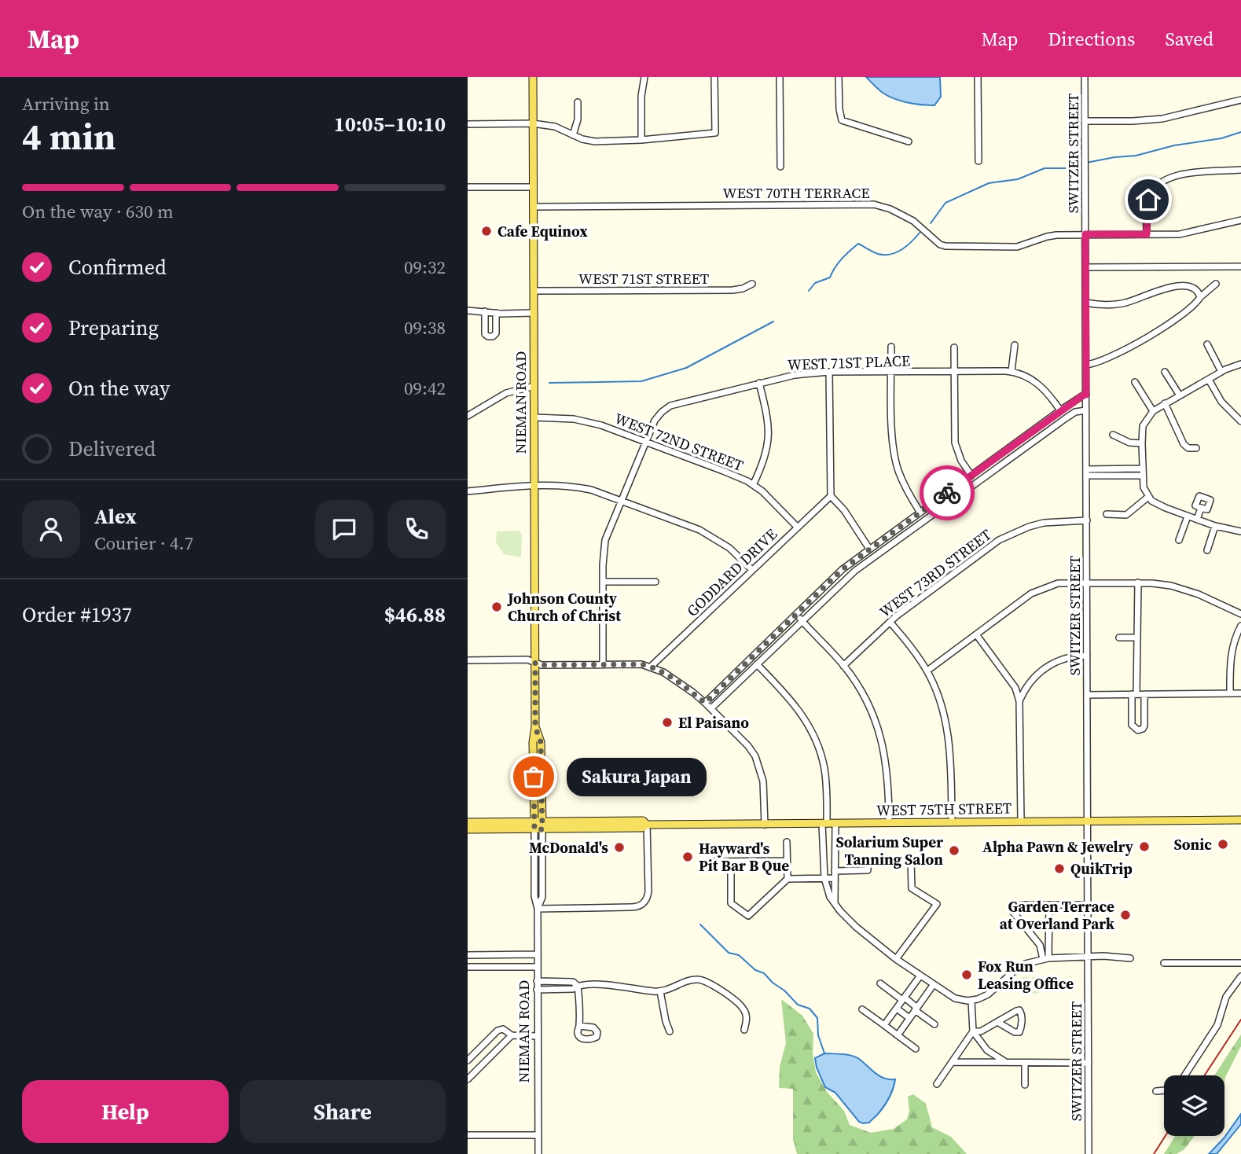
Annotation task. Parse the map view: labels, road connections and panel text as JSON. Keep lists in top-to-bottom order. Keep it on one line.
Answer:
{"streets":{"main road":["NIEMAN ROAD","WEST 75TH STREET"],"street":["SWITZER STREET","WEST 70TH TERRACE","WEST 71ST STREET","WEST 71ST PLACE","WEST 72ND STREET","GODDARD DRIVE","WEST 73RD STREET"]},"crossings":[["SWITZER STREET","WEST 70TH TERRACE"],["SWITZER STREET","WEST 73RD STREET"],["SWITZER STREET","WEST 75TH STREET"],["WEST 70TH TERRACE","NIEMAN ROAD"],["WEST 71ST STREET","NIEMAN ROAD"],["WEST 71ST PLACE","WEST 72ND STREET"],["NIEMAN ROAD","WEST 72ND STREET"],["NIEMAN ROAD","WEST 75TH STREET"],["WEST 72ND STREET","GODDARD DRIVE"]],"places":["Cafe Equinox","Johnson County Church of Christ","El Paisano","Sakura Japan","Sonic","Alpha Pawn & Jewelry","McDonald's","Solarium Super Tanning Salon","Hayward's Pit Bar B Que","QuikTrip","Garden Terrace at Overland Park","Fox Run Leasing Office"],"page":{"header":"Map","nav":["Map","Directions","Saved"],"heading":["4 min","Arriving in","10:05–10:10"],"panel":["Alex","Courier · 4.7","Order #1937","$46.88"],"bar":"On the way · 630 m","list":[["Confirmed","09:32"],["Preparing","09:38"],["On the way","09:42"],"Delivered"],"bubble":"Sakura Japan","buttons":["Help","Share"]}}
